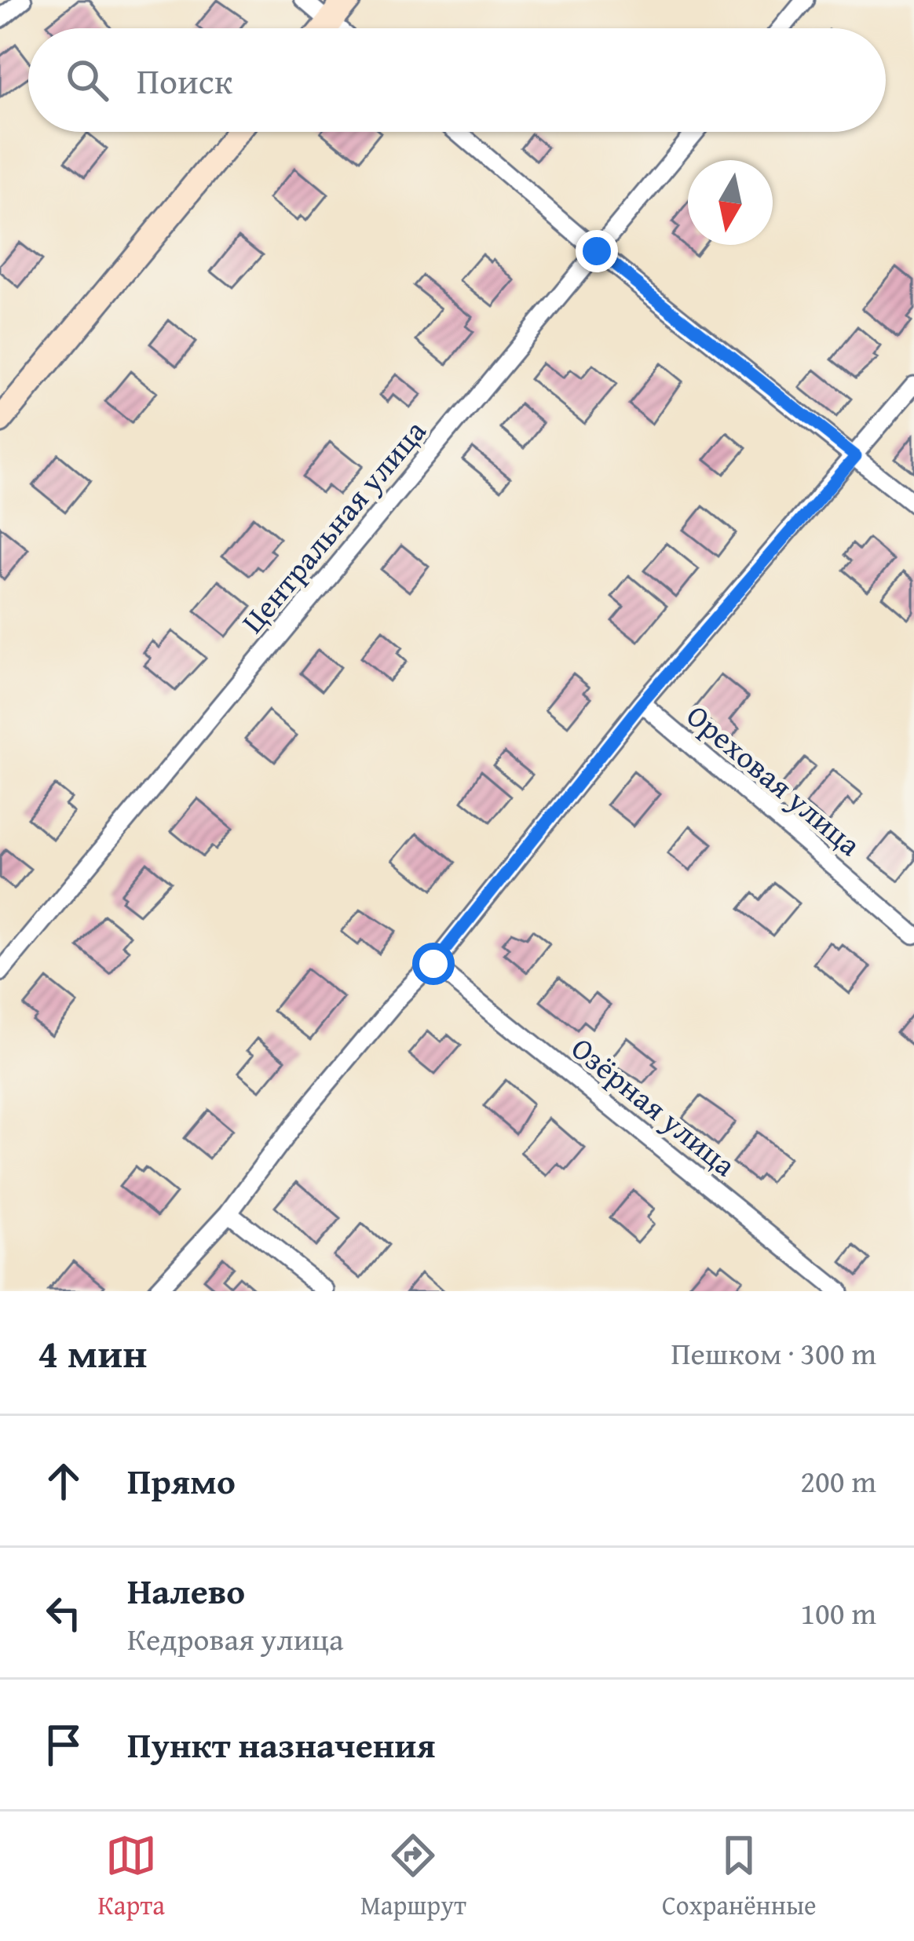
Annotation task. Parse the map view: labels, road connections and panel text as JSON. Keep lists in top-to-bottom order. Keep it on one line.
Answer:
{"streets":{"street":["Центральная улица","Ореховая улица","Озёрная улица"]},"north":"bottom","page":{"search":"Поиск","heading":["4 мин","Пешком · 300 m"],"list":[["Прямо","200 m"],["Налево","Кедровая улица","100 m"],"Пункт назначения"],"nav":["Карта","Маршрут","Сохранённые"]}}
